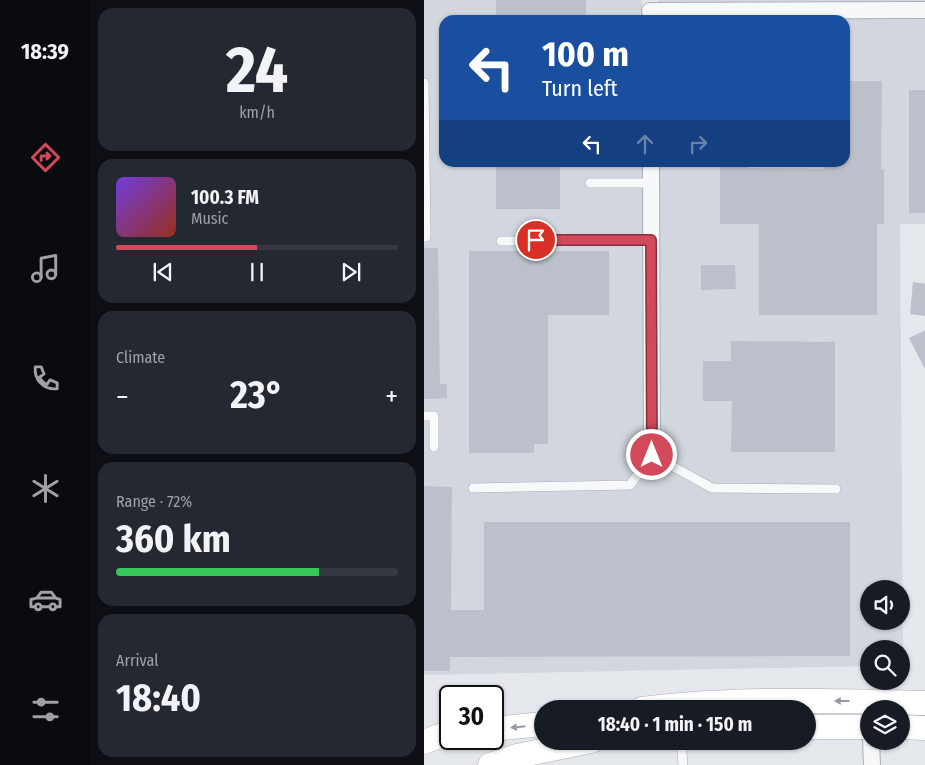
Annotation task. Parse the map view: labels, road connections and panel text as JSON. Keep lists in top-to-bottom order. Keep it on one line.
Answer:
{"page":{"tabs":"18:39","tile":[["24","km/h"],"Climate",["Range · 72%","360 km"],["Arrival","18:40"]],"turn":["100 m","Turn left"],"song":["100.3 FM","Music"],"heat":["−","23°","+"],"limit":"30","trip":"18:40 · 1 min · 150 m"}}
